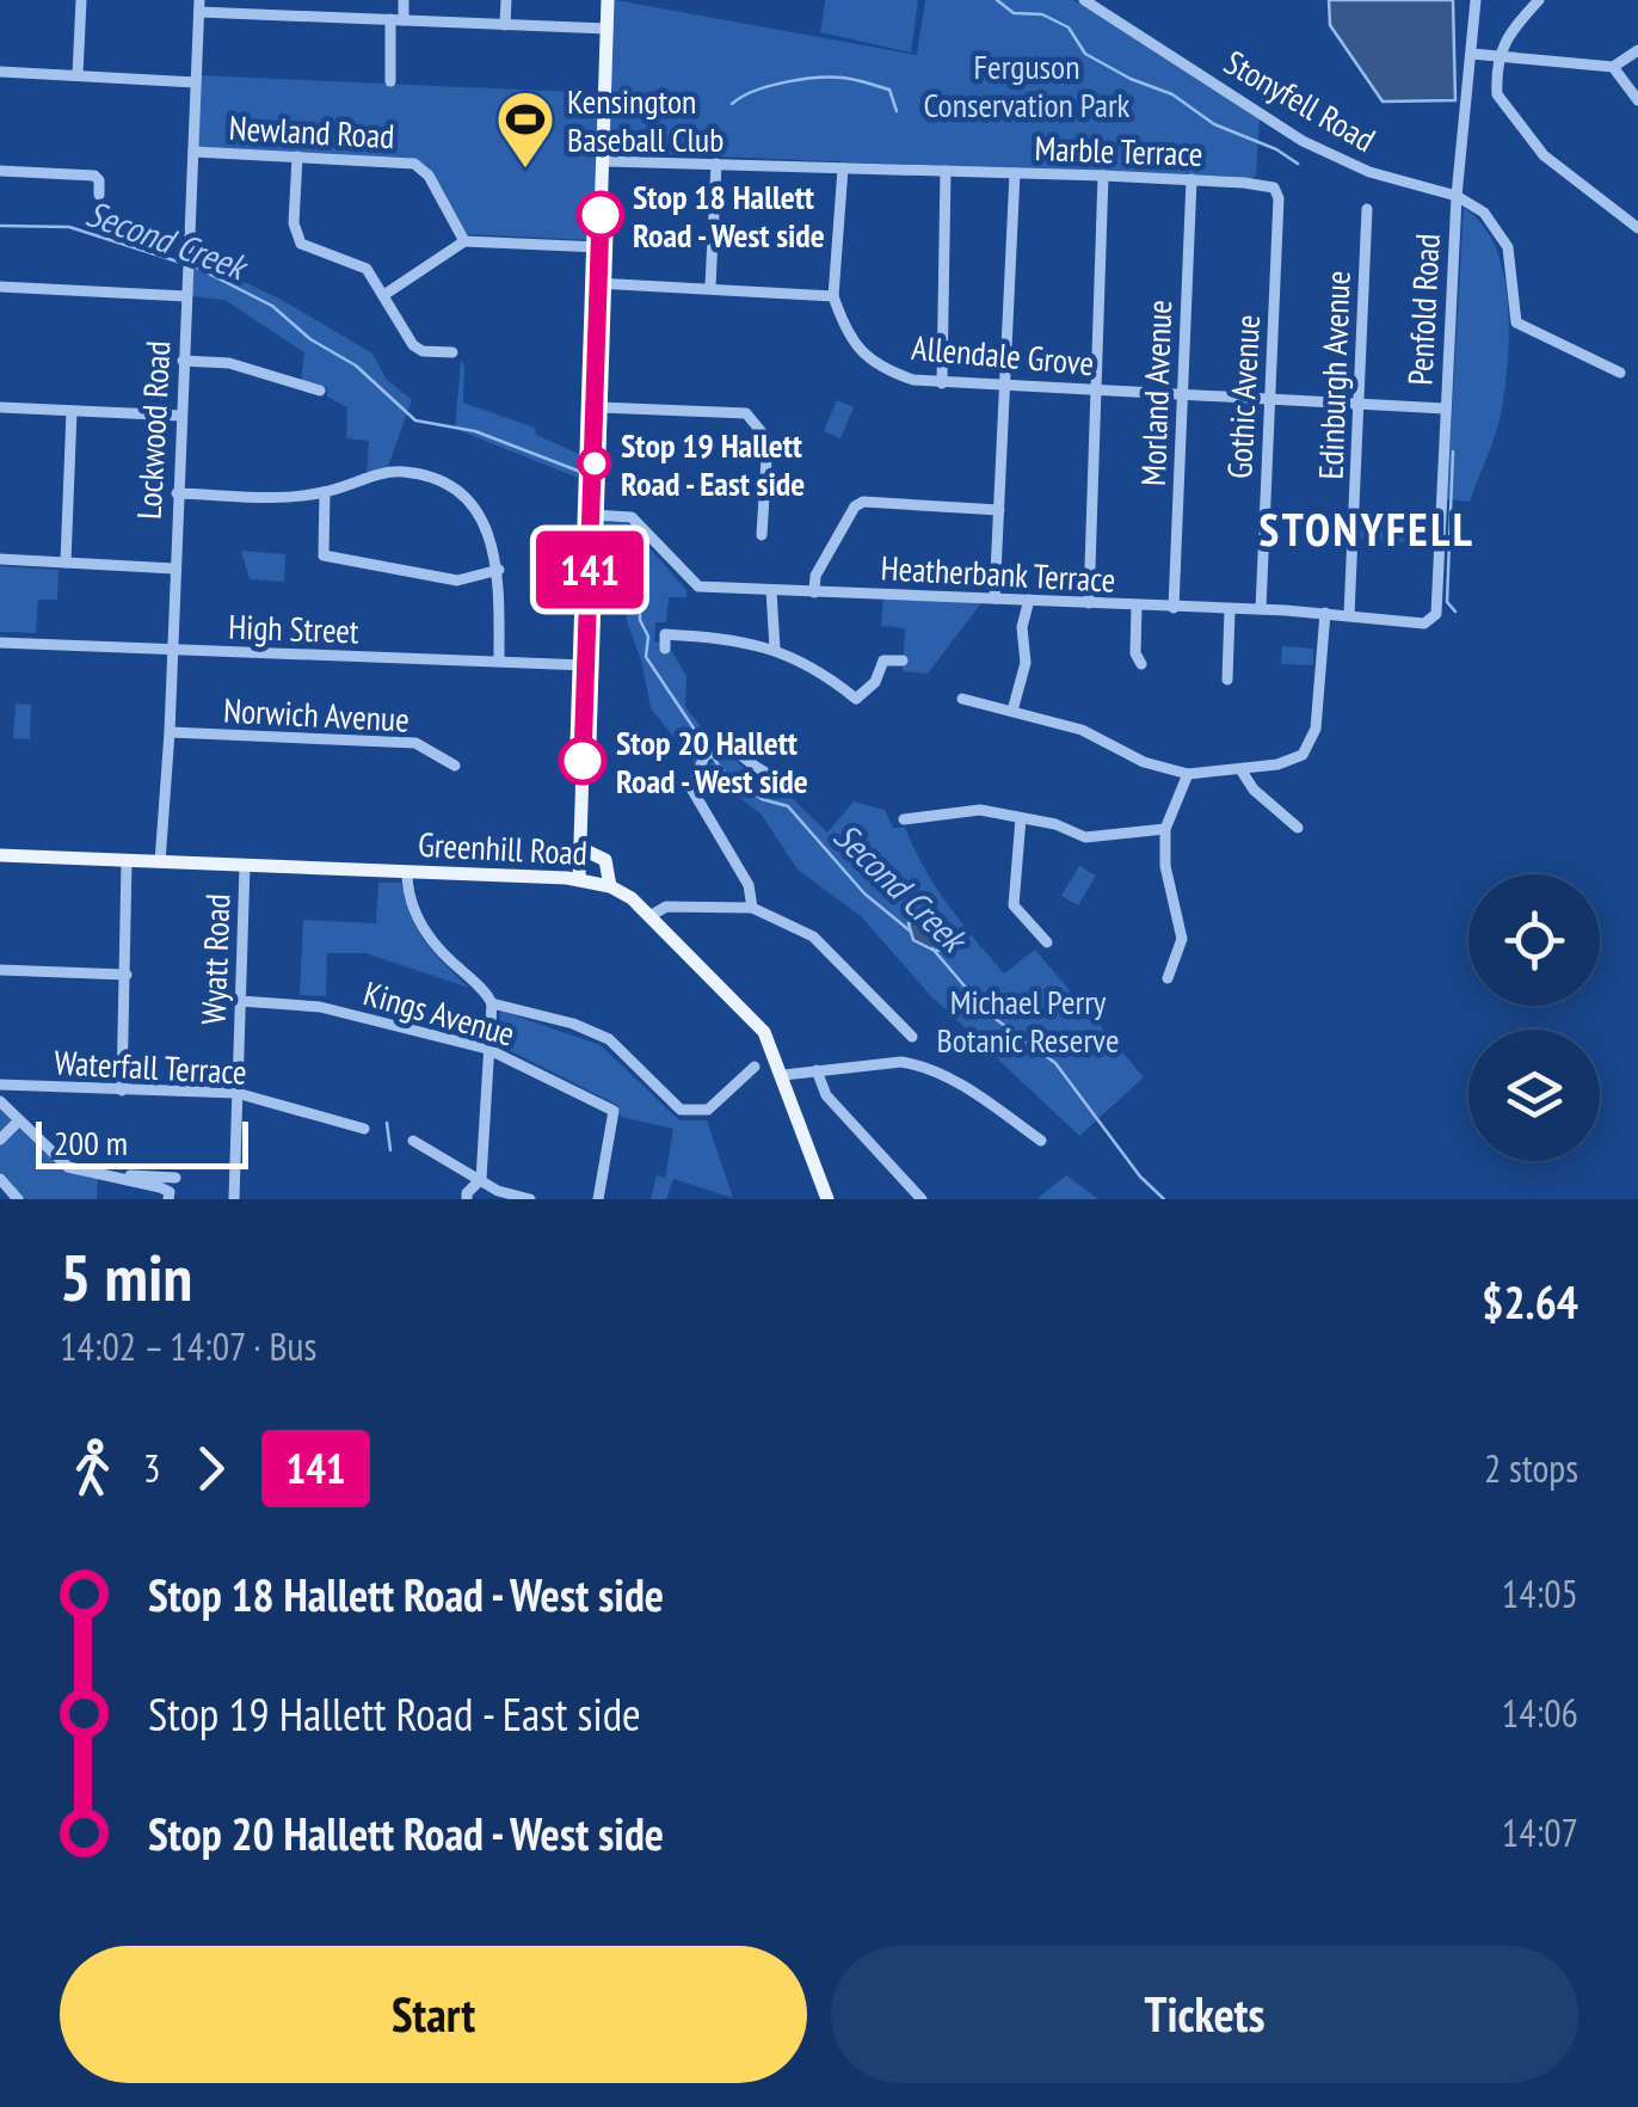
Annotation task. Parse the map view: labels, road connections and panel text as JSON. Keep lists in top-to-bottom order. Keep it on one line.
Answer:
{"streets":{"main road":["Greenhill Road"],"street":["Stonyfell Road","Newland Road","Marble Terrace","Penfold Road","Allendale Grove","Edinburgh Avenue","Morland Avenue","Gothic Avenue","Lockwood Road","Heatherbank Terrace","High Street","Norwich Avenue","Wyatt Road","Kings Avenue","Waterfall Terrace"]},"crossings":[["Stonyfell Road","Penfold Road"],["Newland Road","Lockwood Road"],["Marble Terrace","Morland Avenue"],["Marble Terrace","Gothic Avenue"],["Penfold Road","Allendale Grove"],["Penfold Road","Heatherbank Terrace"],["Allendale Grove","Edinburgh Avenue"],["Allendale Grove","Morland Avenue"],["Allendale Grove","Gothic Avenue"],["Edinburgh Avenue","Heatherbank Terrace"],["Morland Avenue","Heatherbank Terrace"],["Gothic Avenue","Heatherbank Terrace"],["Lockwood Road","High Street"],["Lockwood Road","Norwich Avenue"],["Lockwood Road","Greenhill Road"],["Greenhill Road","Wyatt Road"],["Wyatt Road","Kings Avenue"],["Wyatt Road","Waterfall Terrace"]],"districts":["STONYFELL"],"water":["Second Creek"],"parks":["Ferguson Conservation Park","Michael Perry Botanic Reserve"],"places":{"sports":["Kensington Baseball Club"],"other":["Stop 18 Hallett Road - West side","Stop 19 Hallett Road - East side","Stop 20 Hallett Road - West side"]},"lines":["bus line 141"],"scale_bar":"200 m","page":{"on_map":"141","scale":"200 m","heading":["5 min","14:02 – 14:07 · Bus","$2.64"],"legs":["3","141","2 stops"],"list":[{"name":"Stop 18 Hallett Road - West side","value":"14:05"},{"name":"Stop 19 Hallett Road - East side","value":"14:06"},{"name":"Stop 20 Hallett Road - West side","value":"14:07"}],"buttons":["Start","Tickets"]}}
